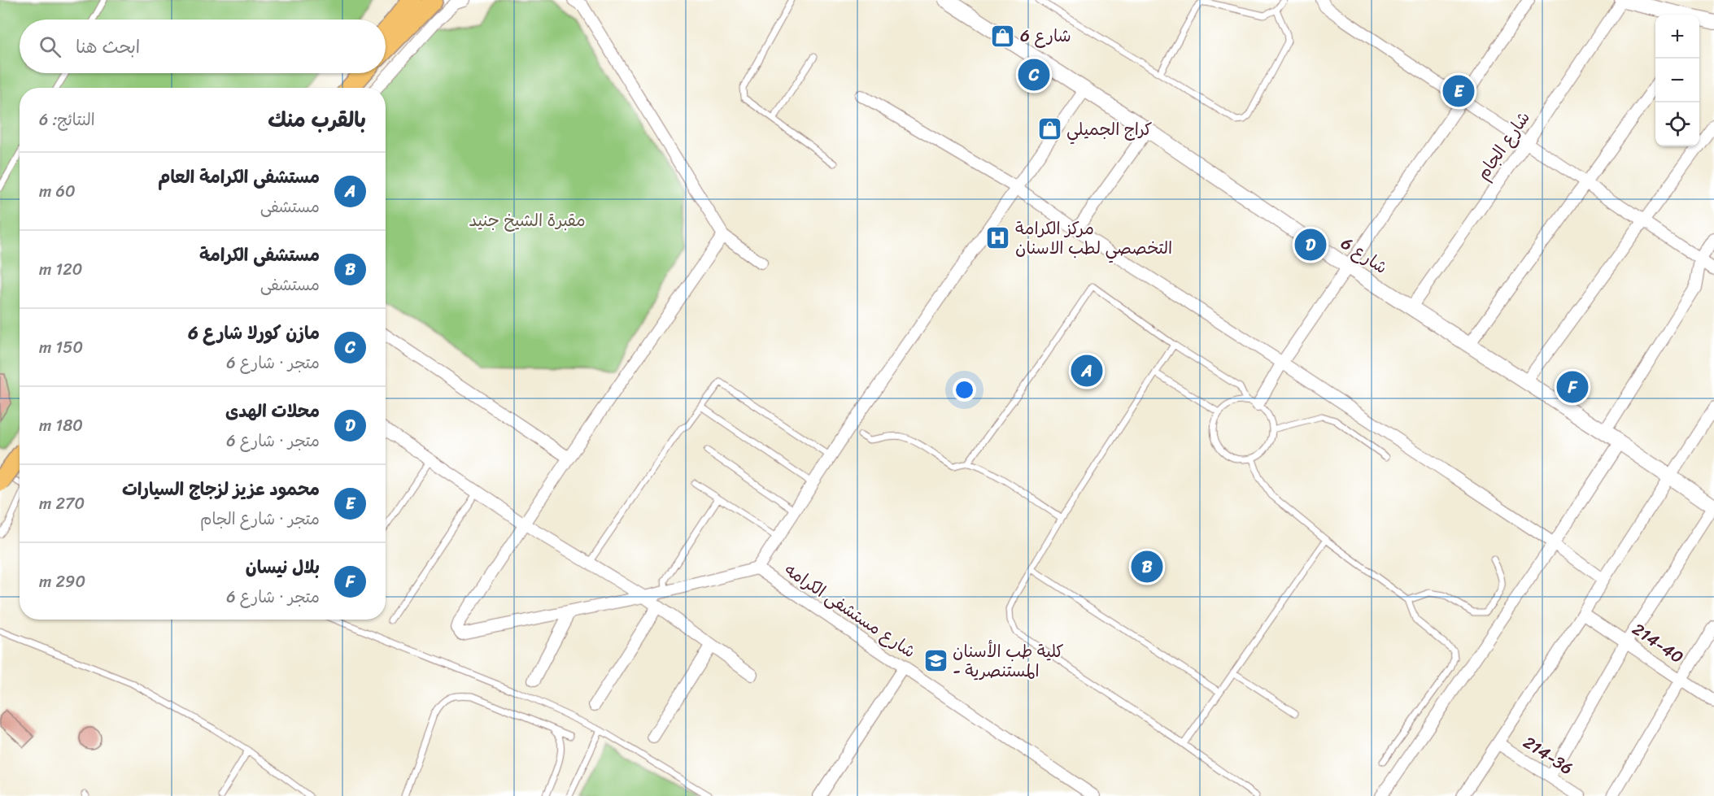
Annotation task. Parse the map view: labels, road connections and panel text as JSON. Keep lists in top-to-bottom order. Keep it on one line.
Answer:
{"streets":{"street":["شارع الجام","شارع 6","شارع مستشفى الكرامه","214-40","214-36"]},"crossings":[["شارع الجام","شارع 6"]],"parks":["مقبرة الشيخ جنيد"],"places":{"shop":["شارع 6","كراج الجميلي"],"hospital":["مركز الكرامة التخصصي لطب الاسنان"],"school or university":["كلية طب الأسنان - المستنصرية"]},"page":{"map_buttons":["+","−"],"search":"ابحث هنا","pins":["C","E","D","A","F","B"],"heading":["بالقرب منك","النتائج: 6"],"list":[{"mark":"A","name":"مستشفى الكرامة العام","note":"مستشفى","value":"60 m"},{"mark":"B","name":"مستشفى الكرامة","note":"مستشفى","value":"120 m"},{"mark":"C","name":"مازن كورلا شارع 6","note":"متجر · شارع 6","value":"150 m"},{"mark":"D","name":"محلات الهدى","note":"متجر · شارع 6","value":"180 m"},{"mark":"E","name":"محمود عزيز لزجاج السيارات","note":"متجر · شارع الجام","value":"270 m"},{"mark":"F","name":"بلال نيسان","note":"متجر · شارع 6","value":"290 m"}]}}
